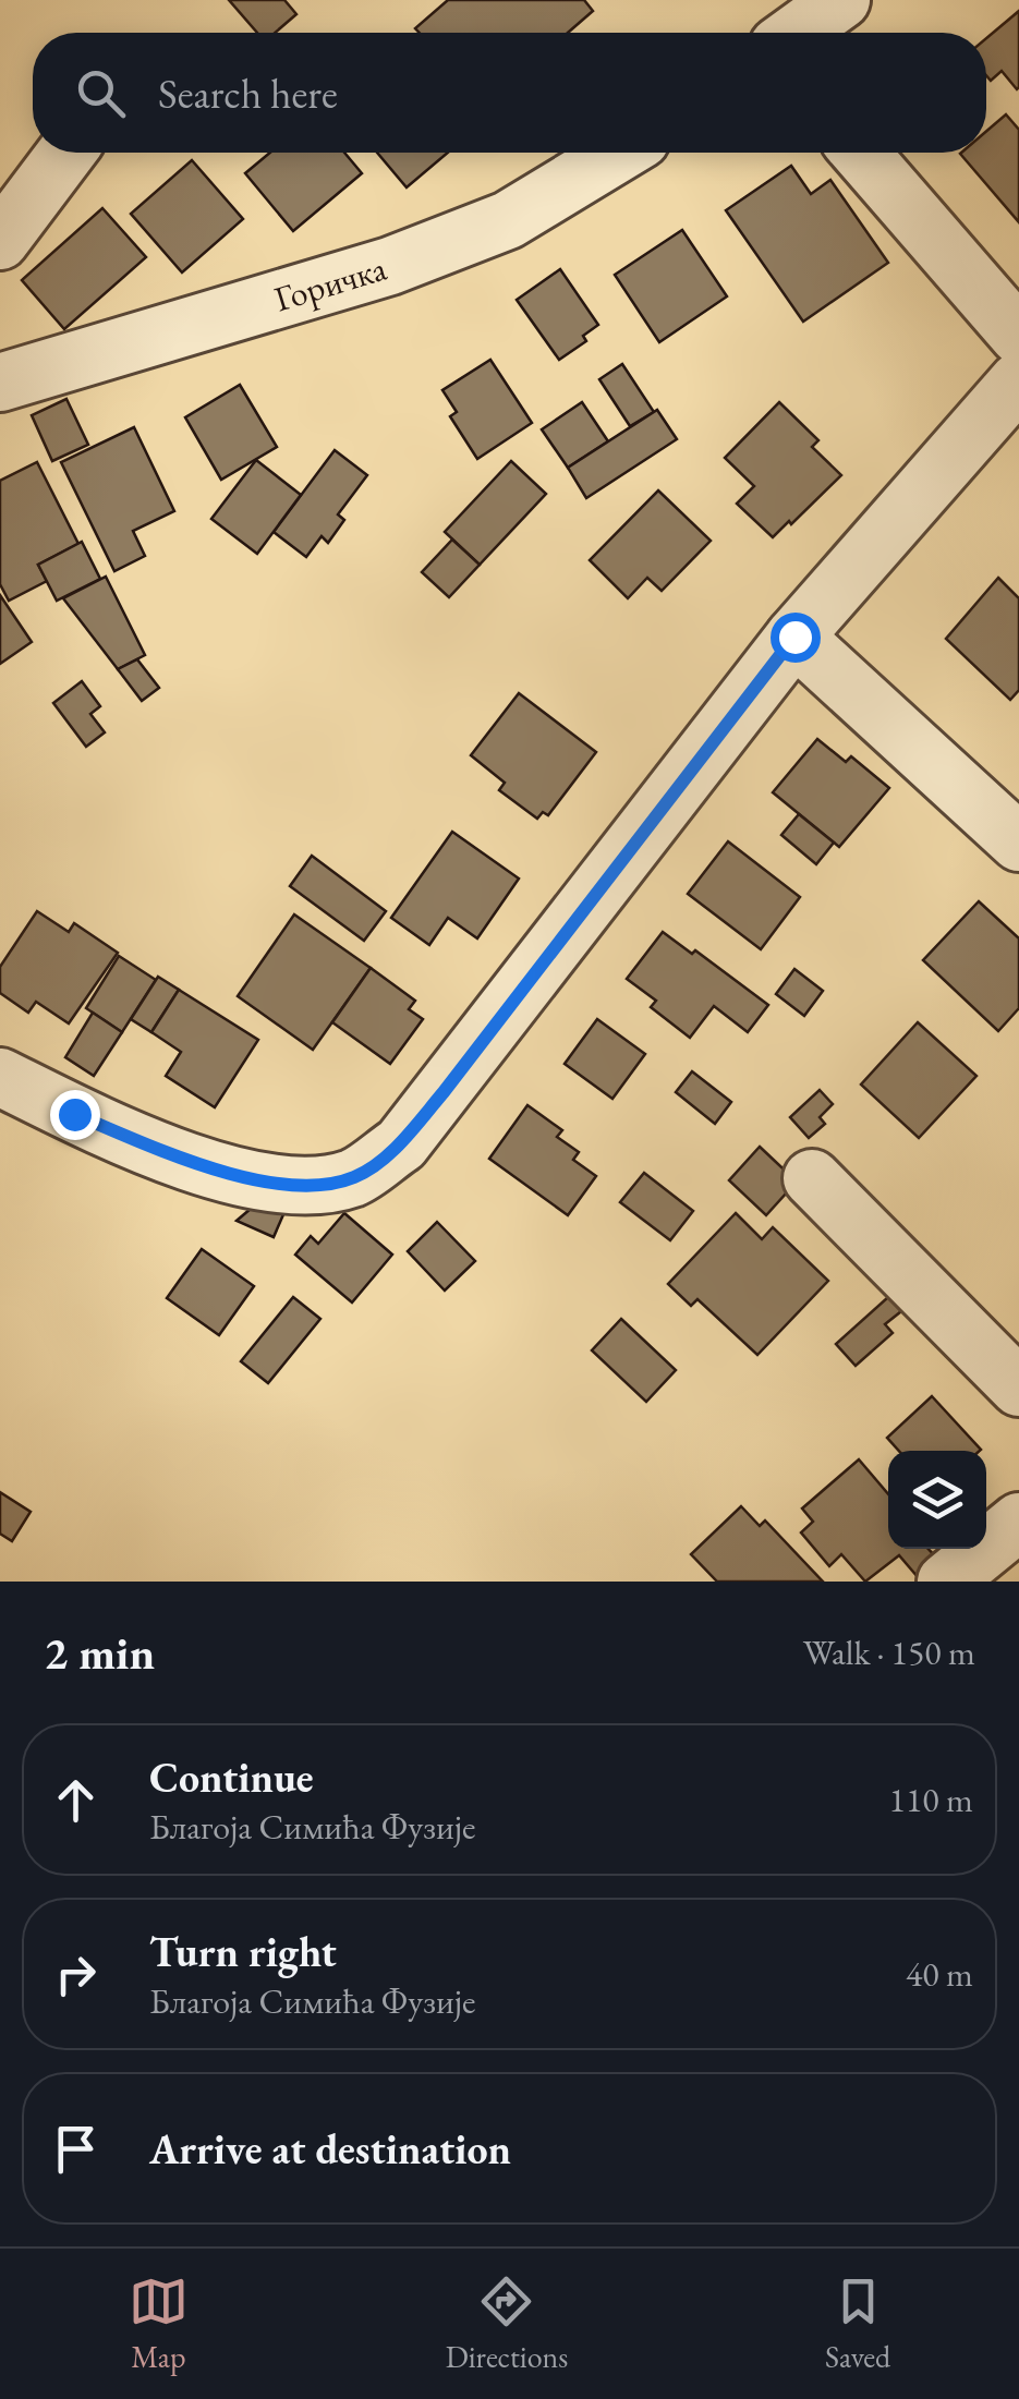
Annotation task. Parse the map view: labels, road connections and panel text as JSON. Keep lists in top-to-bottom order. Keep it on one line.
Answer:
{"streets":{"street":["Горичка"]},"page":{"search":"Search here","heading":["2 min","Walk · 150 m"],"list":[["Continue","Благоја Симића Фузије","110 m"],["Turn right","Благоја Симића Фузије","40 m"],"Arrive at destination"],"nav":["Map","Directions","Saved"]}}
